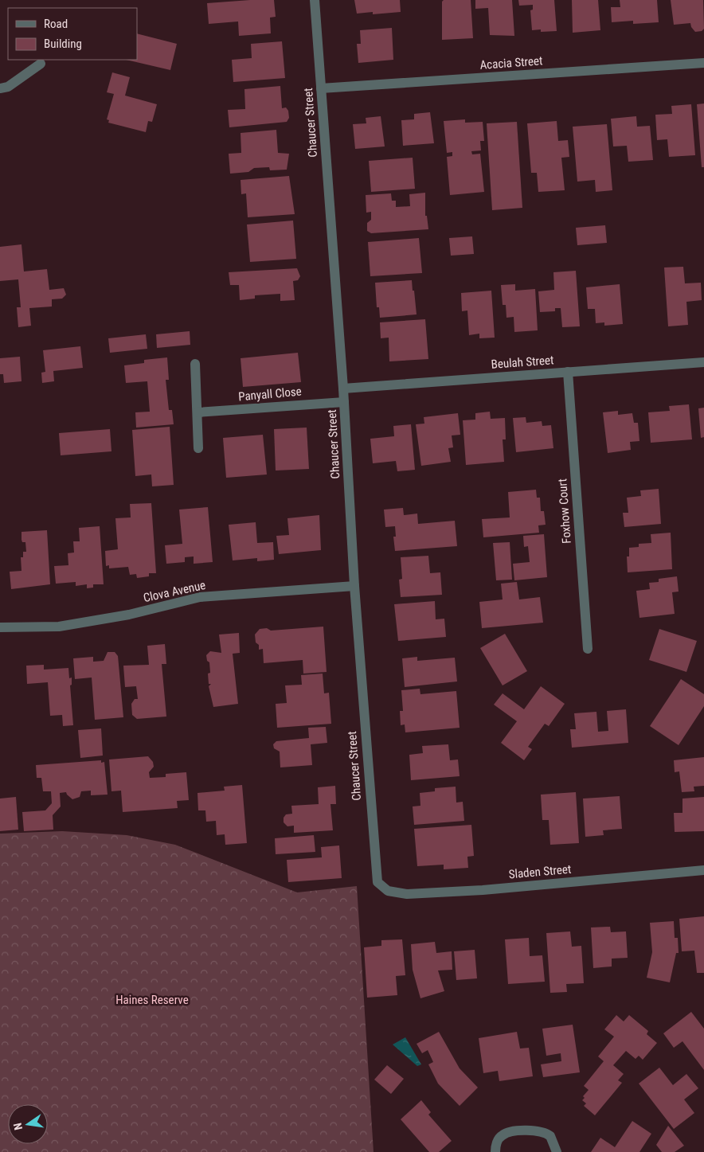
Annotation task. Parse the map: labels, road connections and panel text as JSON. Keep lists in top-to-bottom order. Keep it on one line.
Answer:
{"streets":{"street":["Acacia Street","Chaucer Street","Beulah Street","Panyall Close","Foxhow Court","Clova Avenue","Sladen Street"]},"crossings":[["Acacia Street","Chaucer Street"],["Chaucer Street","Beulah Street"],["Chaucer Street","Panyall Close"],["Chaucer Street","Clova Avenue"],["Chaucer Street","Sladen Street"],["Beulah Street","Foxhow Court"]],"parks":["Haines Reserve"],"legend":["Road","Building"],"north":"left"}
